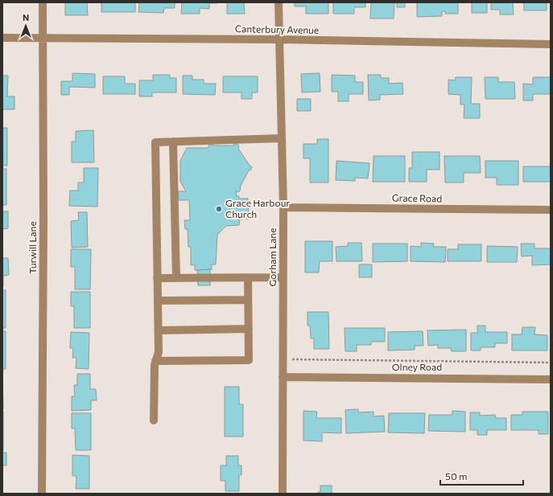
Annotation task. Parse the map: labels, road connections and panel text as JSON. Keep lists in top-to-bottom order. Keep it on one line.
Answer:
{"streets":{"street":["Canterbury Avenue","Grace Road","Turwill Lane","Gorham Lane","Olney Road"]},"crossings":[["Canterbury Avenue","Turwill Lane"],["Canterbury Avenue","Gorham Lane"],["Grace Road","Gorham Lane"],["Gorham Lane","Olney Road"]],"places":["Grace Harbour Church"],"scale_bar":"50 m","north":"top"}
